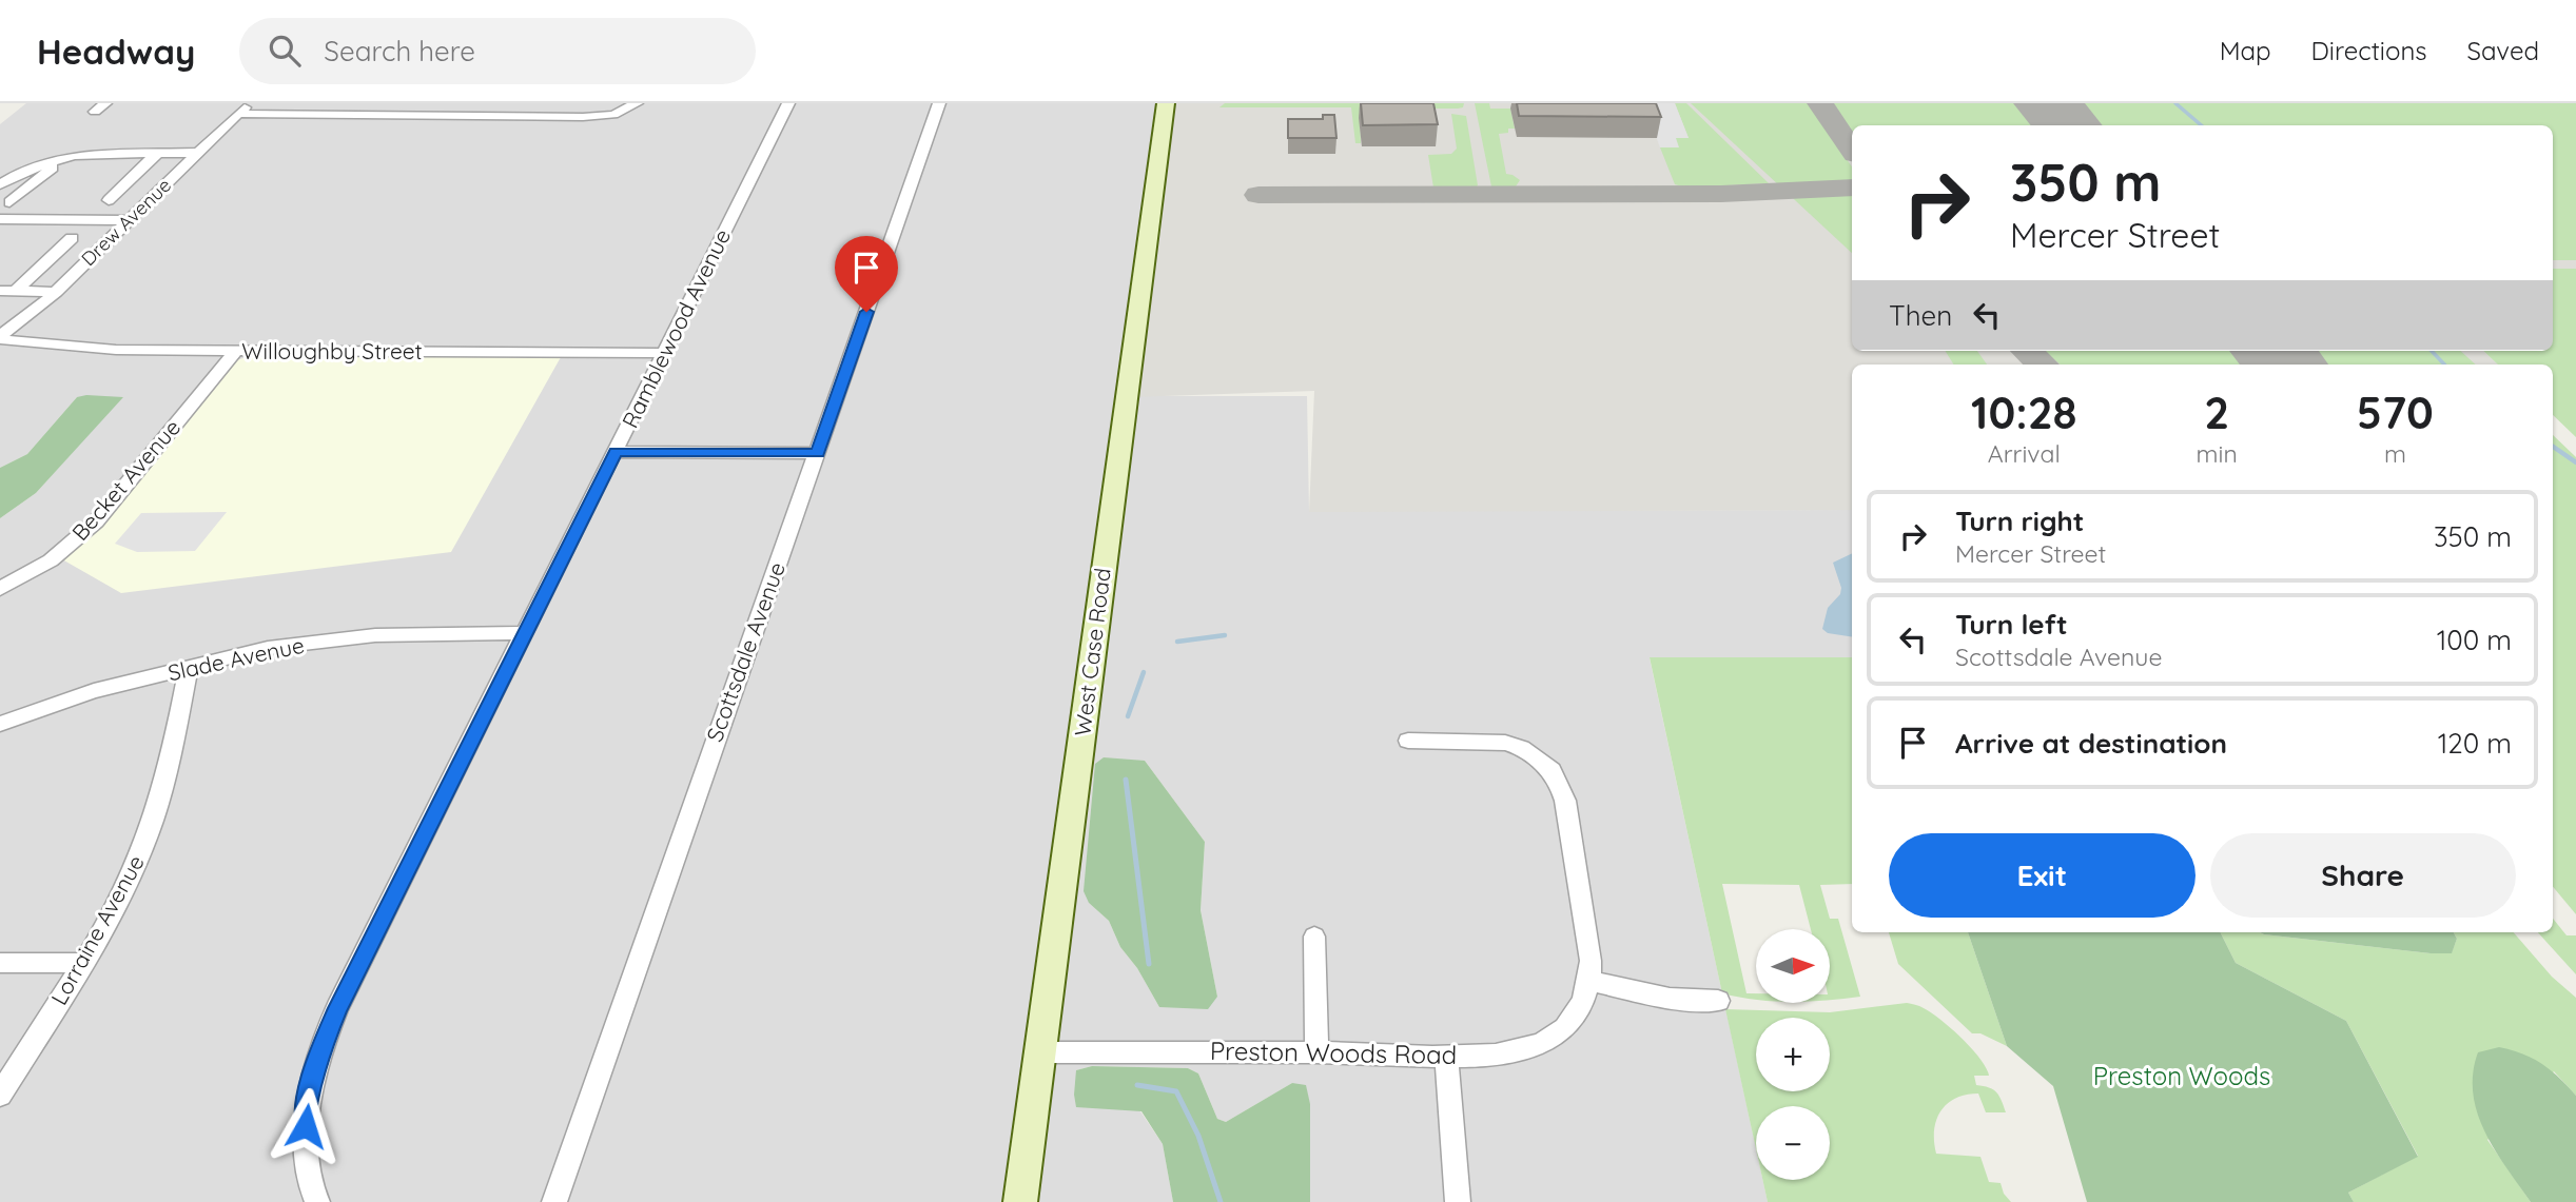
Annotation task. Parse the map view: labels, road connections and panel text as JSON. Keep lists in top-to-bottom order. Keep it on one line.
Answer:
{"streets":{"main road":["West Case Road"],"street":["Drew Avenue","Ramblewood Avenue","Willoughby Street","Becket Avenue","Scottsdale Avenue","Slade Avenue","Lorraine Avenue","Preston Woods Road"]},"crossings":[["Drew Avenue","Willoughby Street"],["Ramblewood Avenue","Willoughby Street"],["Ramblewood Avenue","Slade Avenue"],["Willoughby Street","Becket Avenue"],["West Case Road","Preston Woods Road"],["Slade Avenue","Lorraine Avenue"]],"parks":["Preston Woods"],"north":"right","page":{"header":"Headway","search":"Search here","nav":["Map","Directions","Saved"],"turn":["350 m","Mercer Street"],"then":"Then","eta":["10:28","Arrival","2","min","570","m"],"list":[{"name":"Turn right","note":"Mercer Street","value":"350 m"},{"name":"Turn left","note":"Scottsdale Avenue","value":"100 m"},{"name":"Arrive at destination","value":"120 m"}],"buttons":["Exit","Share"],"map_buttons":["+","−"]}}
